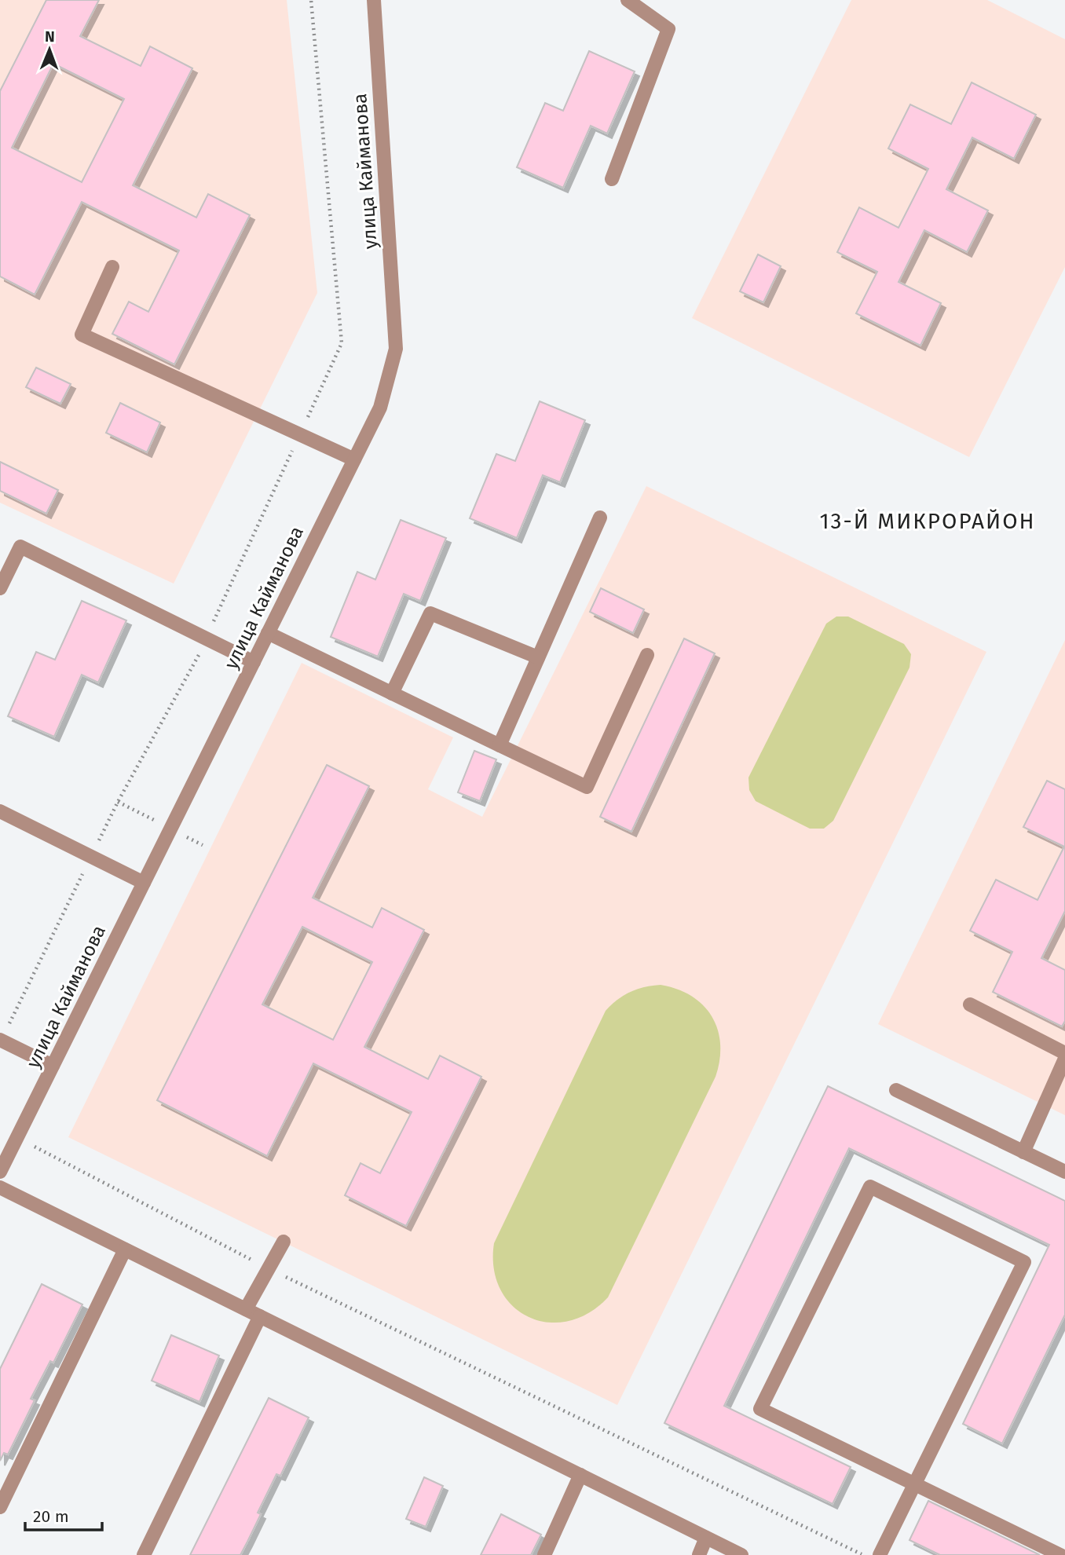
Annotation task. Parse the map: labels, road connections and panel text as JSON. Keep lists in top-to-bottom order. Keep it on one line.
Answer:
{"streets":{"street":["улица Кайманова"]},"districts":["13-Й МИКРОРАЙОН"],"scale_bar":"20 m","north":"top"}
